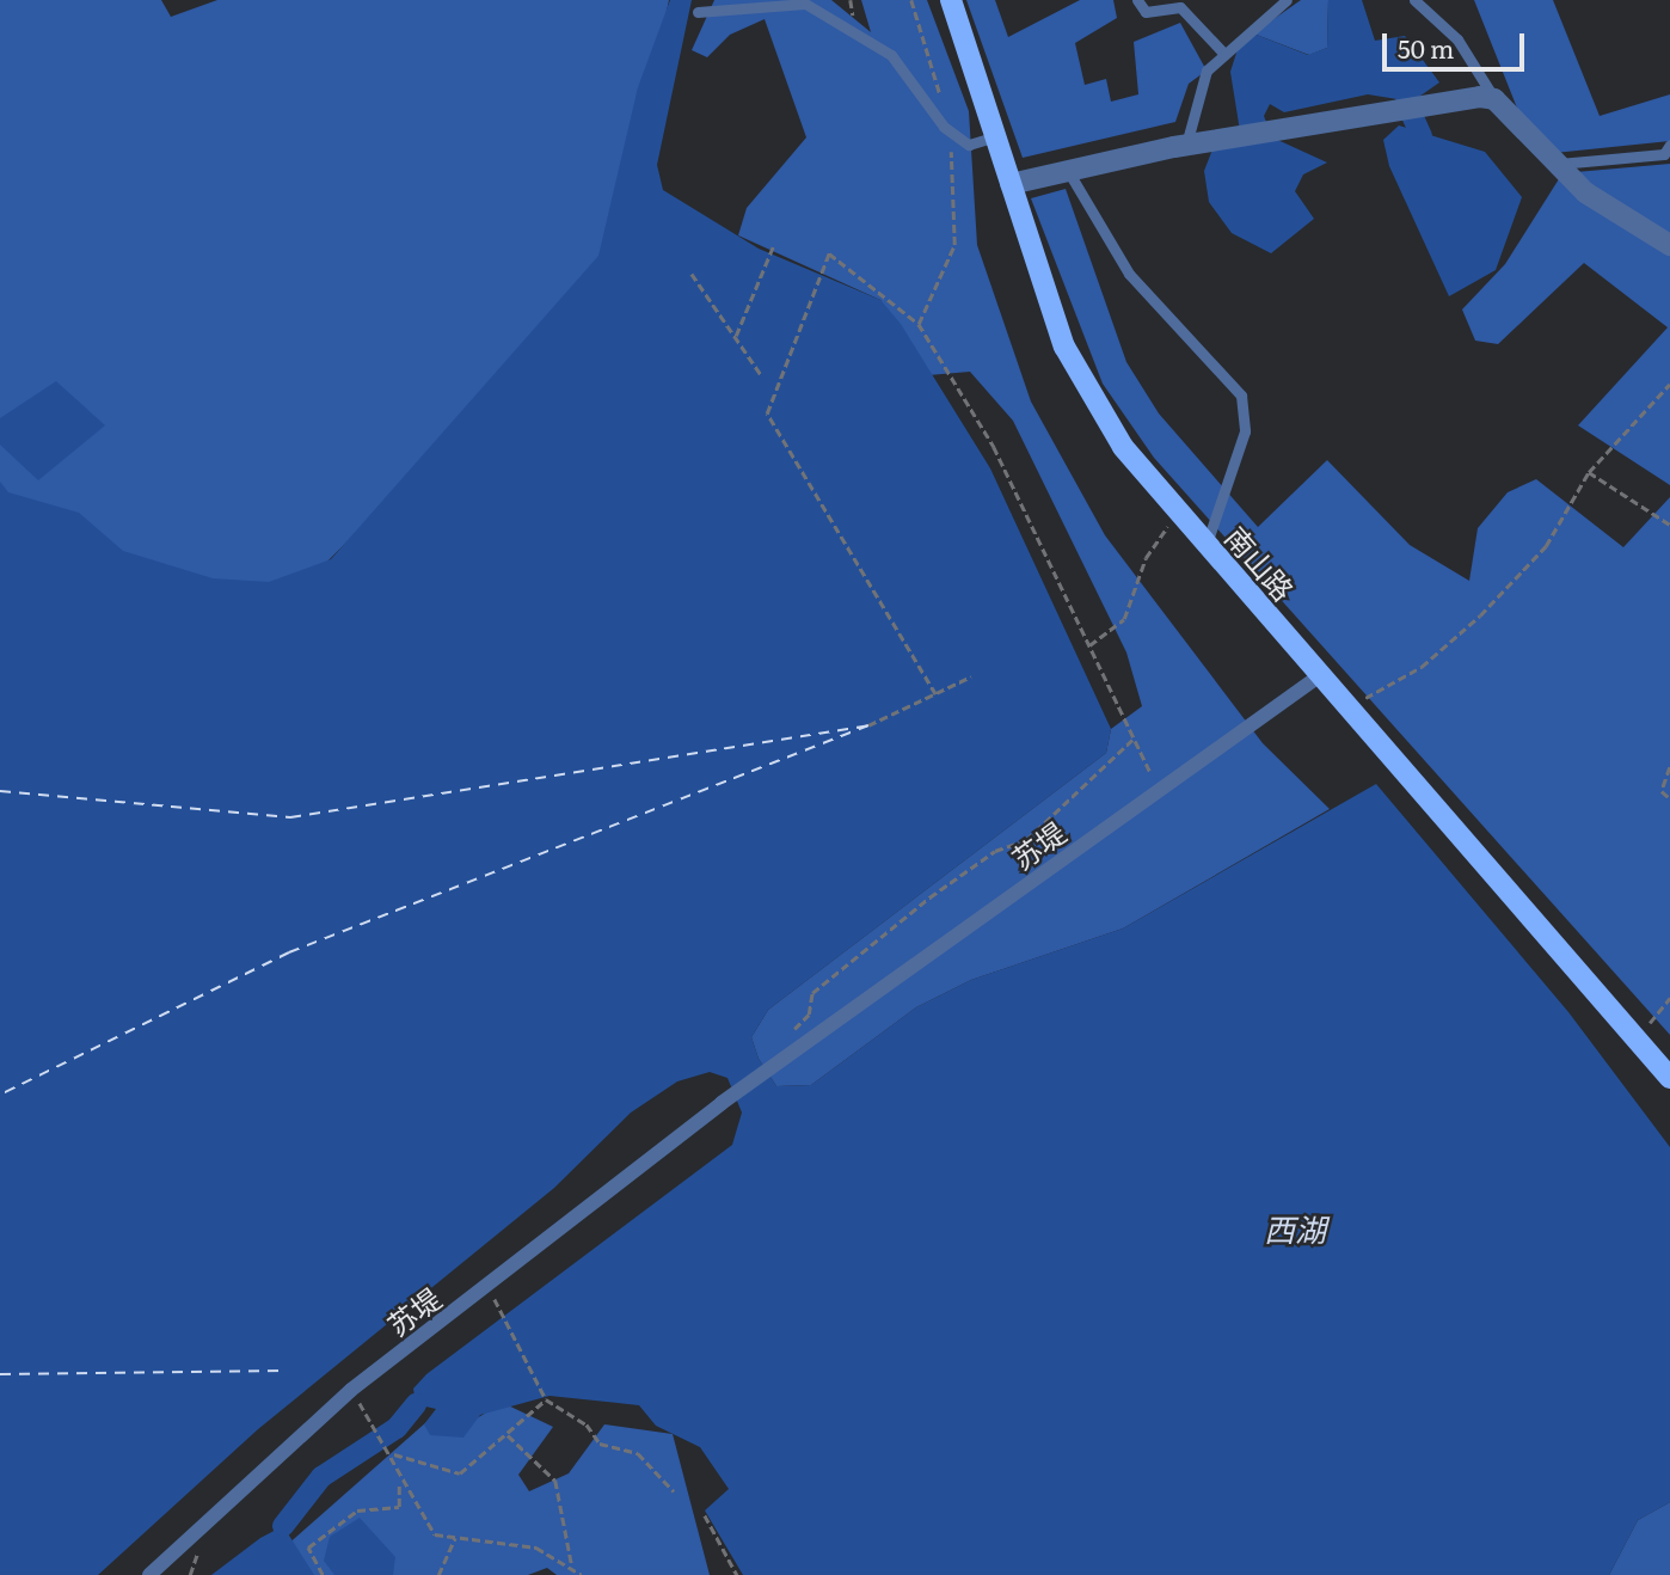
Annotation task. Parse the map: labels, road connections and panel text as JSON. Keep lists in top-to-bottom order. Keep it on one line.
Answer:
{"streets":{"main road":["南山路"],"street":["苏堤"]},"crossings":[["南山路","苏堤"]],"water":["西湖"],"scale_bar":"50 m"}
